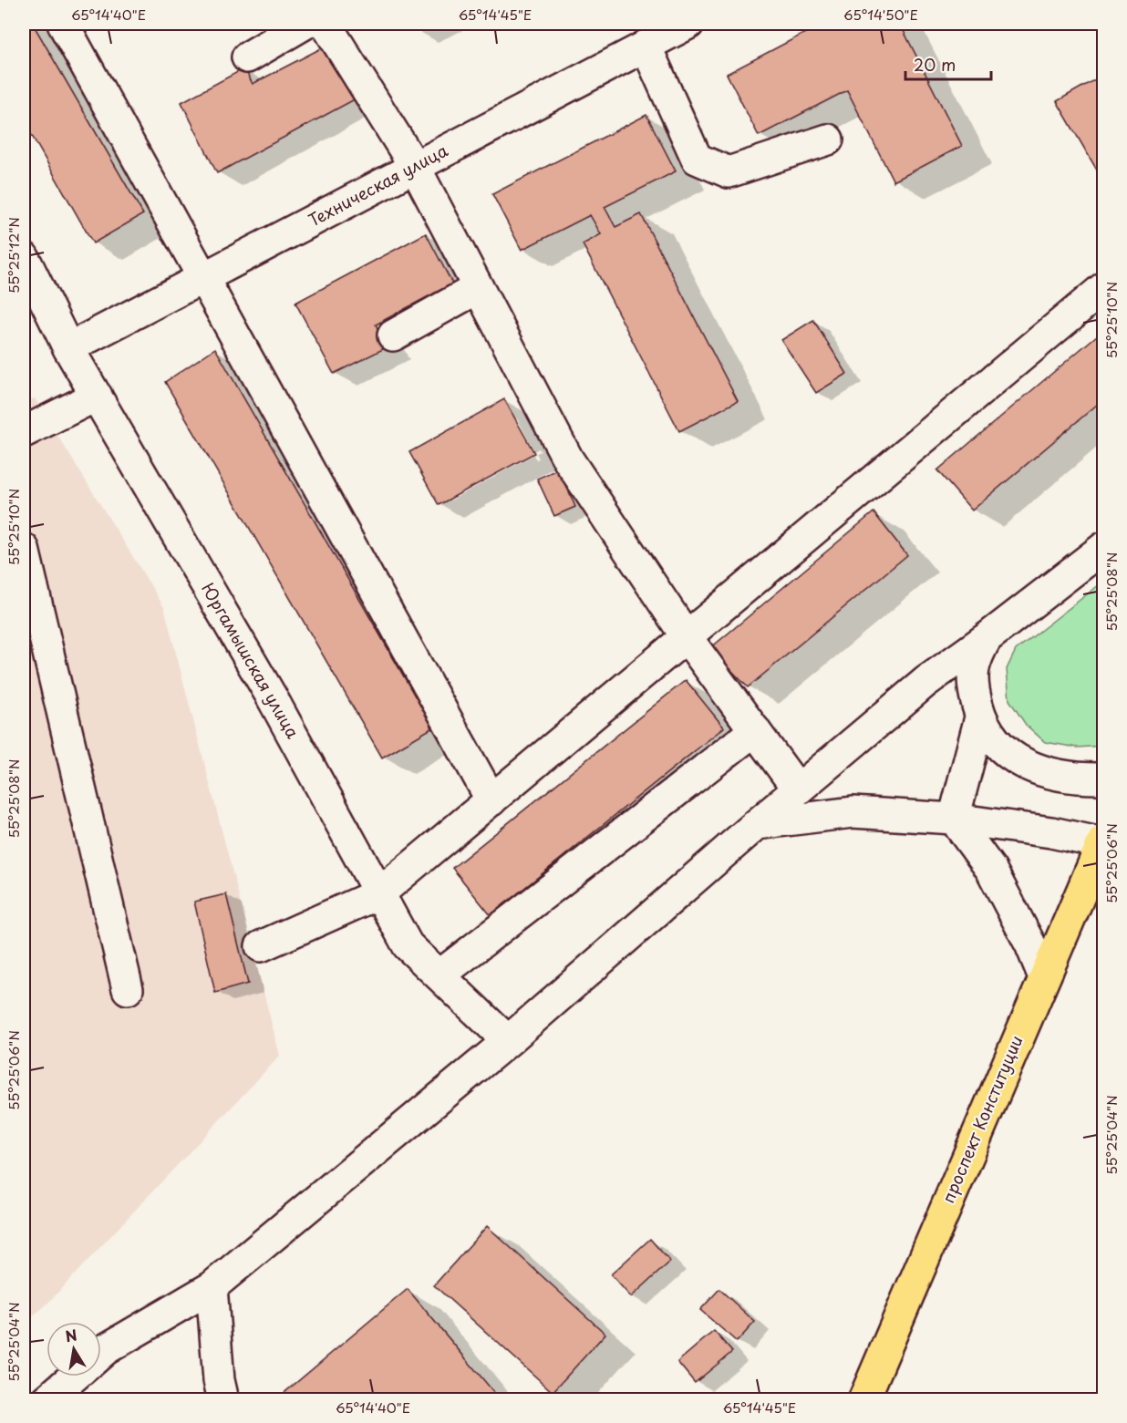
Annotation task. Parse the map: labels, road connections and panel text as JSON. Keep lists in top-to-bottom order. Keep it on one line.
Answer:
{"streets":{"main road":["проспект Конституции"],"street":["Техническая улица","Юргамышская улица"]},"crossings":[["Техническая улица","Юргамышская улица"]],"scale_bar":"20 m","north":"top","coordinates":["65°14'40\"E","65°14'45\"E","65°14'50\"E","55°25'12\"N","55°25'10\"N","55°25'08\"N","55°25'06\"N","55°25'04\"N"]}
